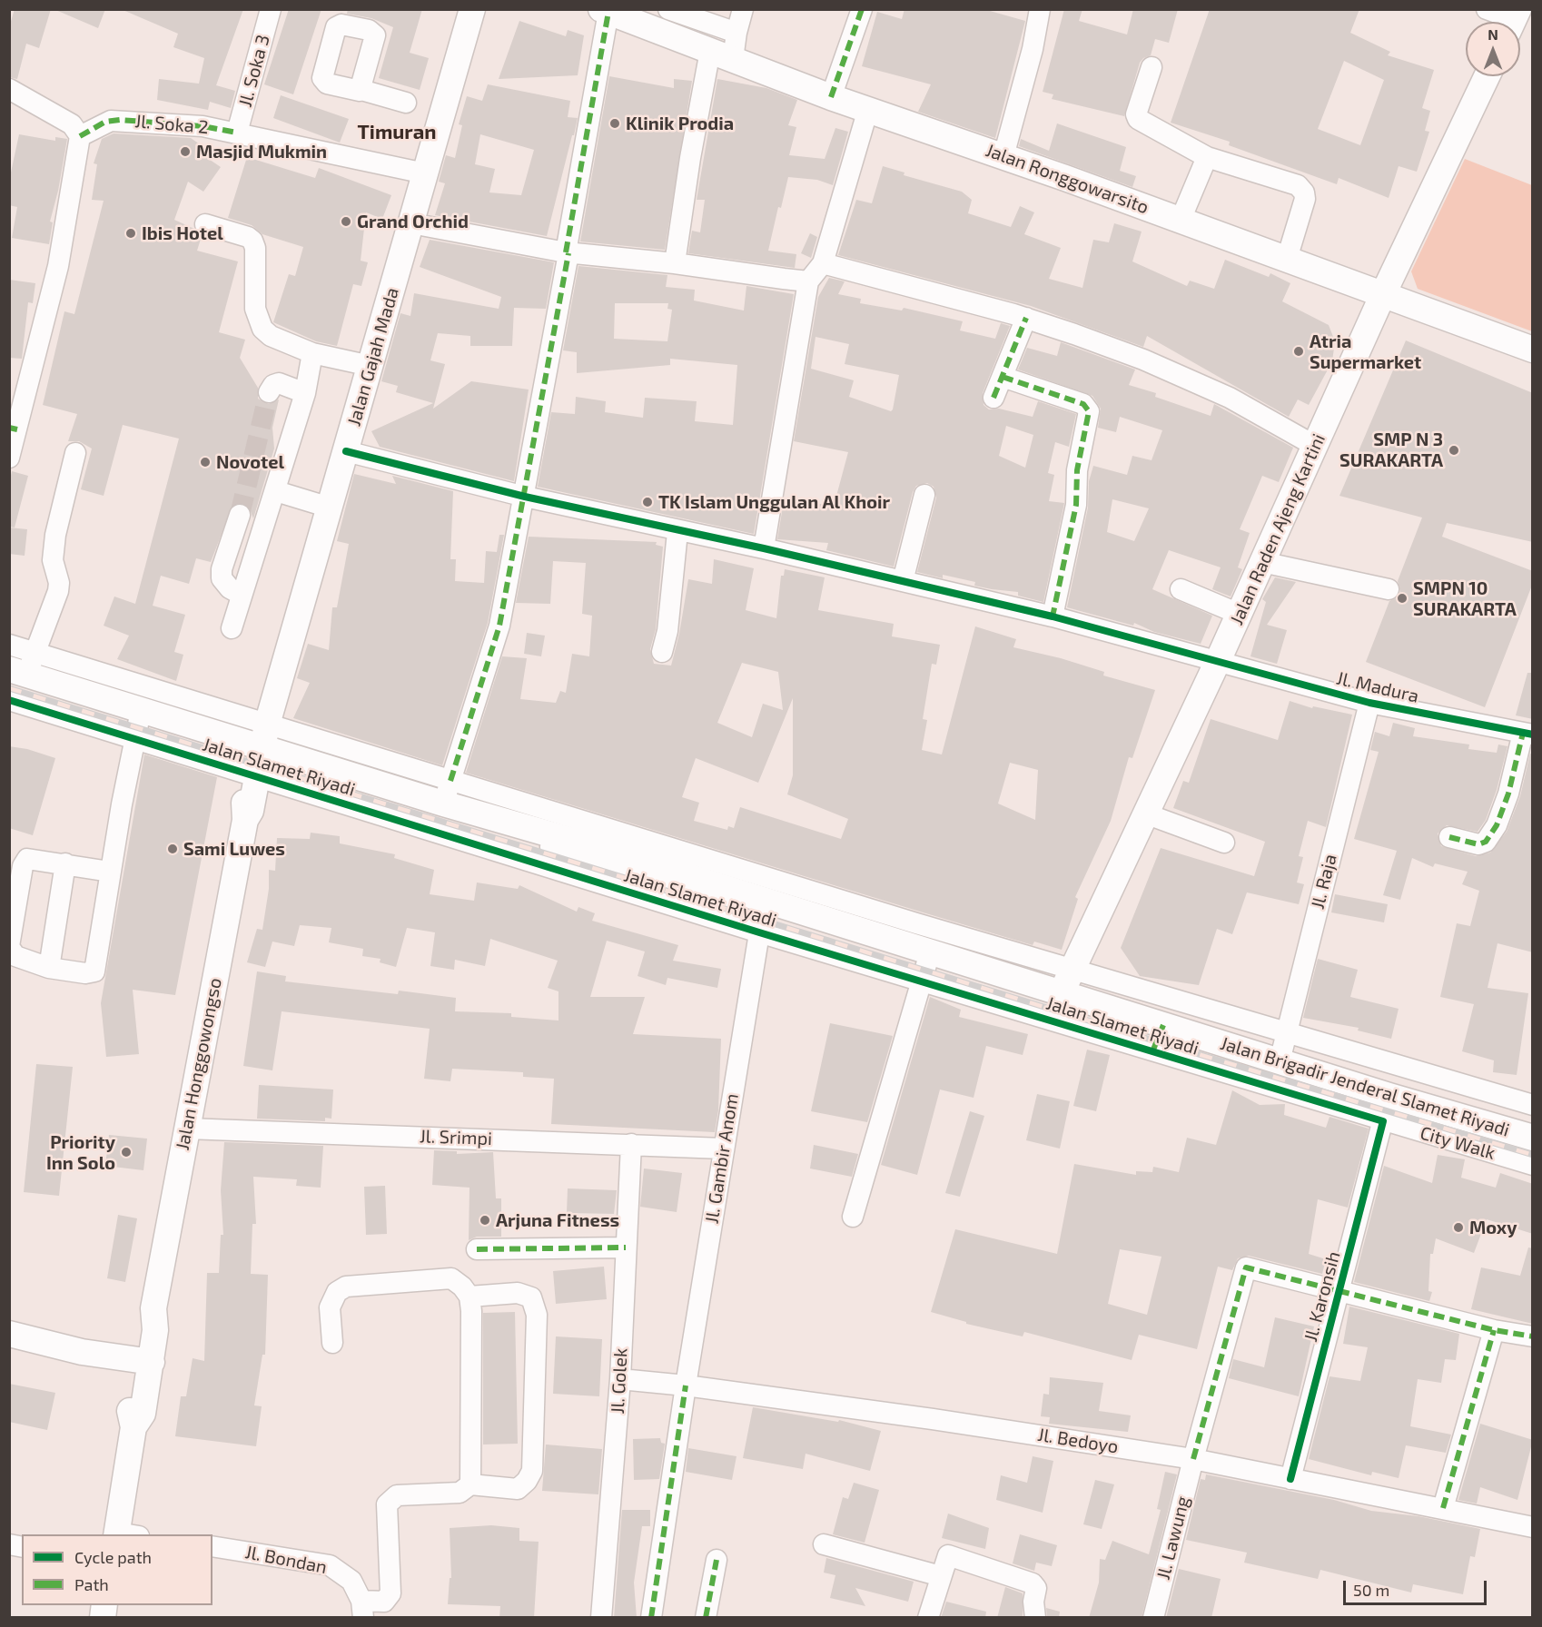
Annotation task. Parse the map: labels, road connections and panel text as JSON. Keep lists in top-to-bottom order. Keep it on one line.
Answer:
{"streets":{"main road":["Jalan Ronggowarsito","Jalan Gajah Mada","Jalan Raden Ajeng Kartini","Jalan Honggowongso","Jalan Brigadir Jenderal Slamet Riyadi"],"street":["Jl. Soka 3","Jl. Soka 2","Jl. Madura","Jalan Slamet Riyadi","Jl. Raja","Jl. Srimpi","City Walk","Jl. Gambir Anom","Jl. Karonsih","Jl. Golek","Jl. Bedoyo","Jl. Lawung","Jl. Bondan"]},"crossings":[["Jl. Soka 3","Jl. Soka 2"],["Jl. Soka 2","Jalan Gajah Mada"],["Jalan Ronggowarsito","Jalan Raden Ajeng Kartini"],["Jalan Gajah Mada","Jl. Madura"],["Jalan Gajah Mada","Jalan Honggowongso"],["Jalan Gajah Mada","Jalan Brigadir Jenderal Slamet Riyadi"],["Jalan Raden Ajeng Kartini","Jl. Madura"],["Jalan Raden Ajeng Kartini","Jalan Brigadir Jenderal Slamet Riyadi"],["Jl. Madura","Jl. Raja"],["Jalan Slamet Riyadi","Jalan Brigadir Jenderal Slamet Riyadi"],["Jalan Slamet Riyadi","City Walk"],["Jalan Slamet Riyadi","Jl. Karonsih"],["Jl. Raja","Jalan Brigadir Jenderal Slamet Riyadi"],["Jalan Honggowongso","Jalan Brigadir Jenderal Slamet Riyadi"],["Jalan Honggowongso","Jl. Srimpi"],["Jalan Brigadir Jenderal Slamet Riyadi","City Walk"],["Jalan Brigadir Jenderal Slamet Riyadi","Jl. Gambir Anom"],["Jalan Brigadir Jenderal Slamet Riyadi","Jl. Karonsih"],["Jl. Srimpi","Jl. Gambir Anom"],["Jl. Srimpi","Jl. Golek"],["City Walk","Jl. Karonsih"],["Jl. Gambir Anom","Jl. Bedoyo"],["Jl. Karonsih","Jl. Bedoyo"],["Jl. Karonsih","Jl. Lawung"],["Jl. Golek","Jl. Bedoyo"],["Jl. Bedoyo","Jl. Lawung"]],"districts":["Timuran"],"places":["Klinik Prodia","Masjid Mukmin","Grand Orchid","Ibis Hotel","Atria Supermarket","SMP N 3 SURAKARTA","Novotel","TK Islam Unggulan Al Khoir","SMPN 10 SURAKARTA","Sami Luwes","Priority Inn Solo","Arjuna Fitness","Moxy"],"legend":["Cycle path","Path"],"scale_bar":"50 m","north":"top"}
